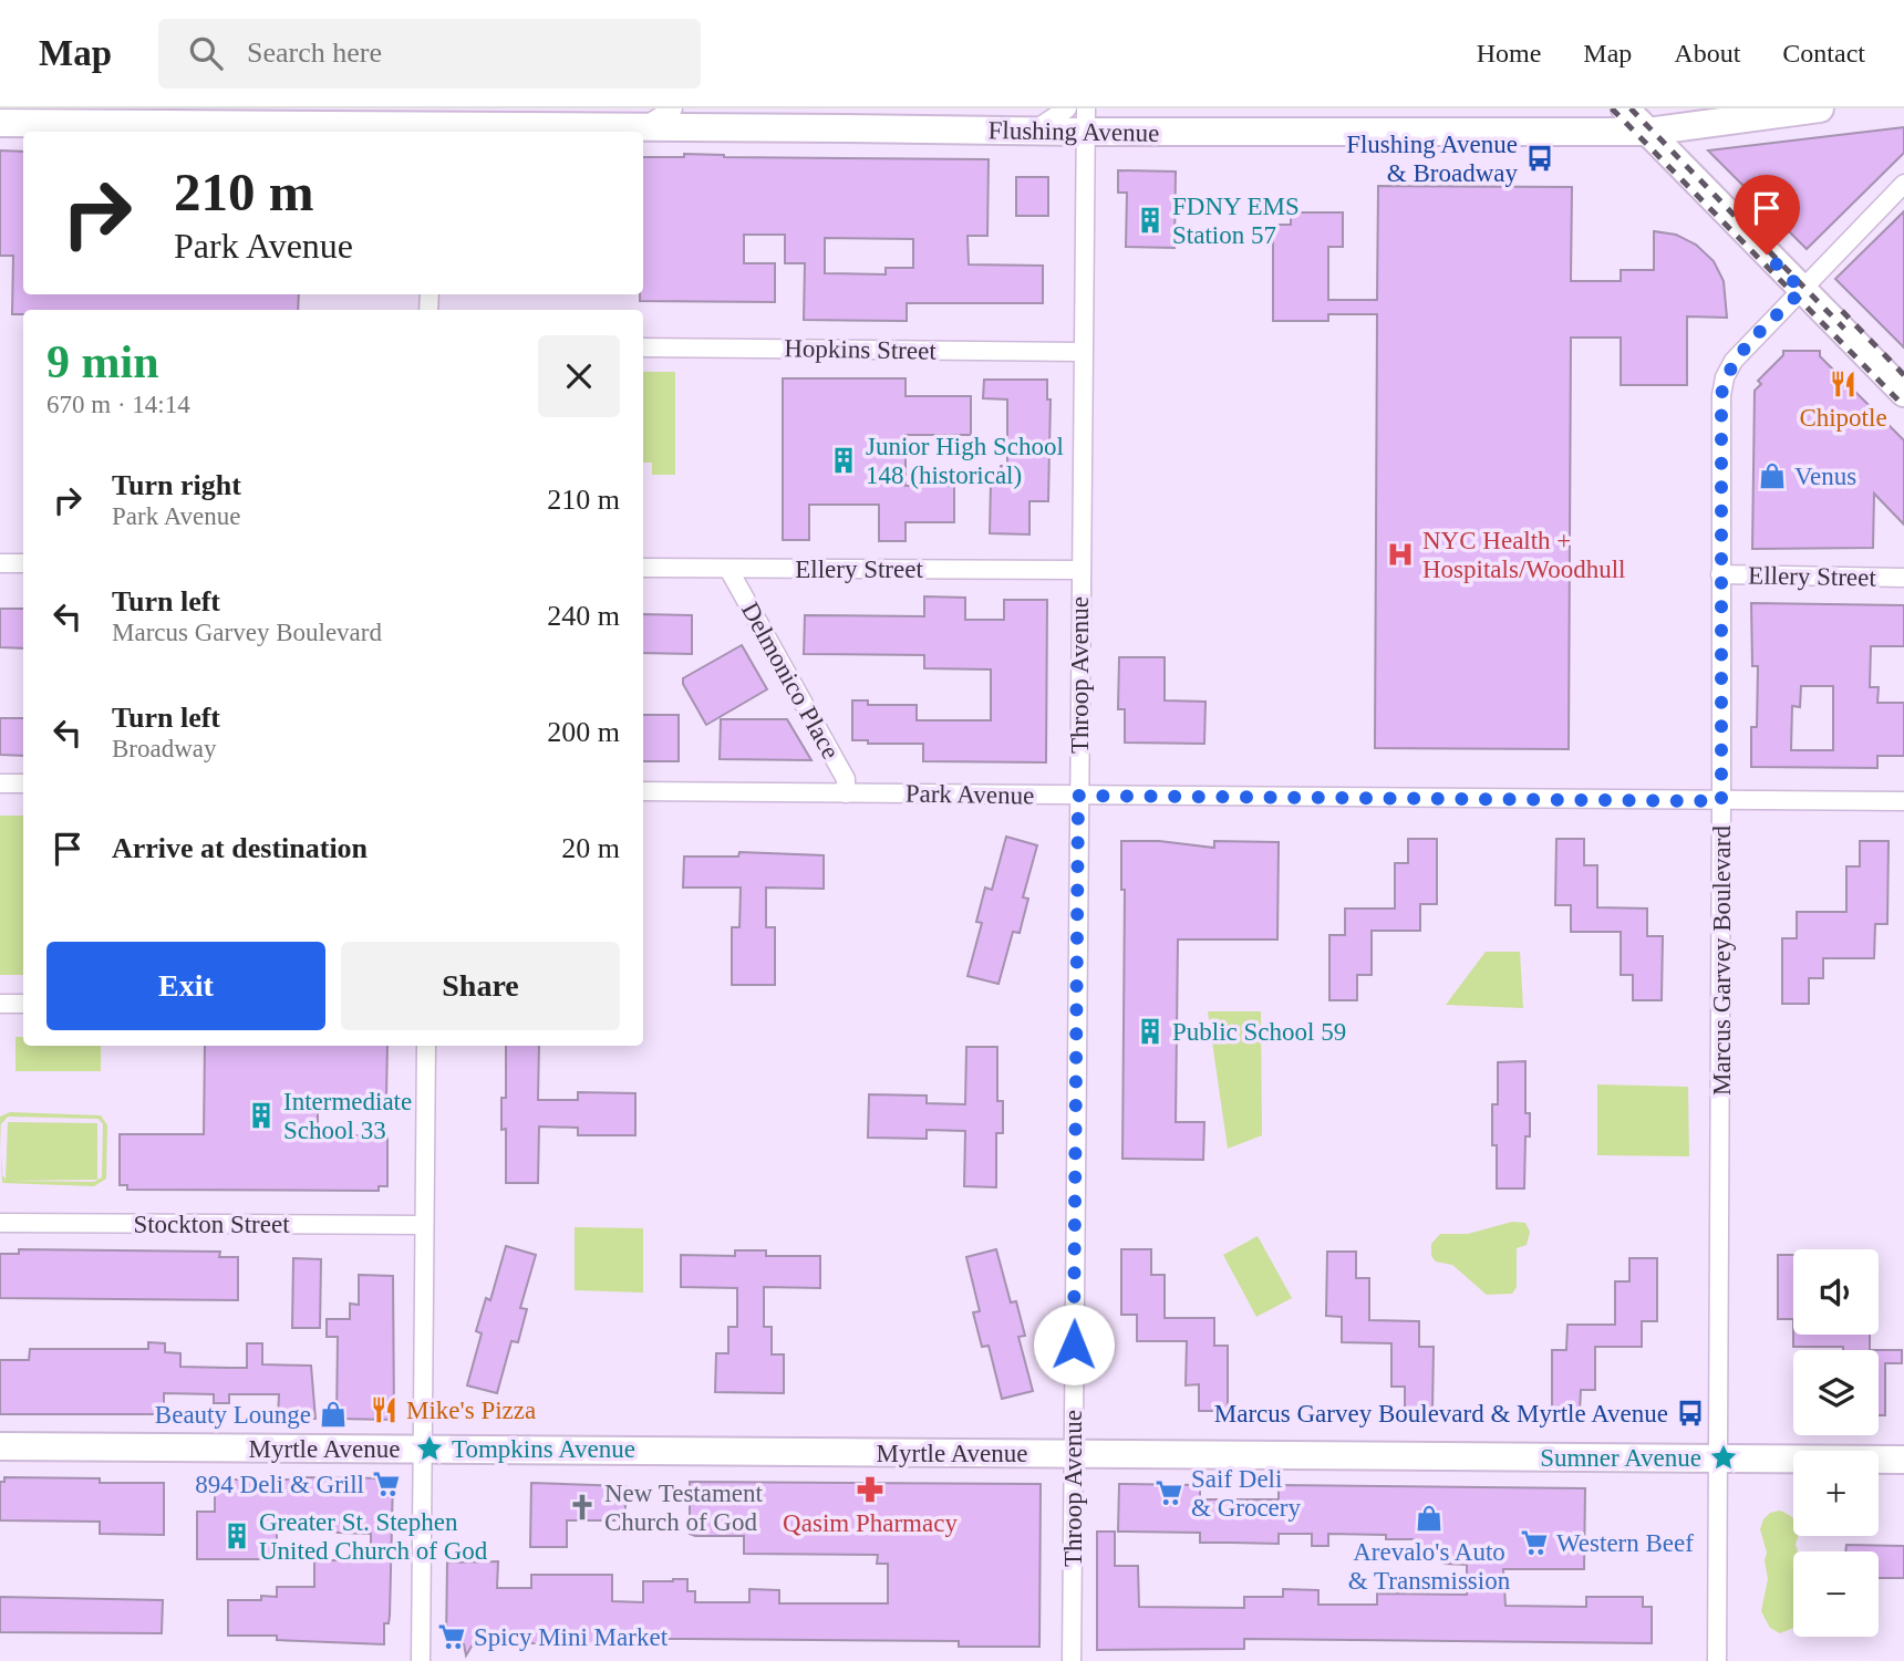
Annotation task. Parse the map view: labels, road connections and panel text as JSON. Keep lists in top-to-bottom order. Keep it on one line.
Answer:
{"streets":{"main road":["Flushing Avenue","Myrtle Avenue"],"street":["Hopkins Street","Ellery Street","Throop Avenue","Delmonico Place","Park Avenue","Marcus Garvey Boulevard","Stockton Street"]},"crossings":[["Flushing Avenue","Throop Avenue"],["Hopkins Street","Throop Avenue"],["Ellery Street","Throop Avenue"],["Ellery Street","Delmonico Place"],["Ellery Street","Marcus Garvey Boulevard"],["Throop Avenue","Park Avenue"],["Throop Avenue","Myrtle Avenue"],["Delmonico Place","Park Avenue"],["Park Avenue","Marcus Garvey Boulevard"],["Marcus Garvey Boulevard","Myrtle Avenue"]],"places":{"bus stop":["Flushing Avenue & Broadway","Marcus Garvey Boulevard & Myrtle Avenue"],"building":["FDNY EMS Station 57","Junior High School 148 (historical)","Public School 59","Intermediate School 33","Greater St. Stephen United Church of God"],"restaurant":["Chipotle","Mike's Pizza"],"shop":["Venus","Beauty Lounge","Arevalo's Auto & Transmission"],"hospital":["NYC Health + Hospitals/Woodhull"],"place":["Tompkins Avenue","Sumner Avenue"],"supermarket":["894 Deli & Grill","Saif Deli & Grocery","Western Beef","Spicy Mini Market"],"pharmacy":["Qasim Pharmacy"],"church":["New Testament Church of God"]},"page":{"header":"Map","search":"Search here","nav":["Home","Map","About","Contact"],"turn":["210 m","Park Avenue"],"heading":["9 min","670 m · 14:14"],"list":[{"name":"Turn right","note":"Park Avenue","value":"210 m"},{"name":"Turn left","note":"Marcus Garvey Boulevard","value":"240 m"},{"name":"Turn left","note":"Broadway","value":"200 m"},{"name":"Arrive at destination","value":"20 m"}],"buttons":["Exit","Share"],"map_buttons":["+","−"]}}
